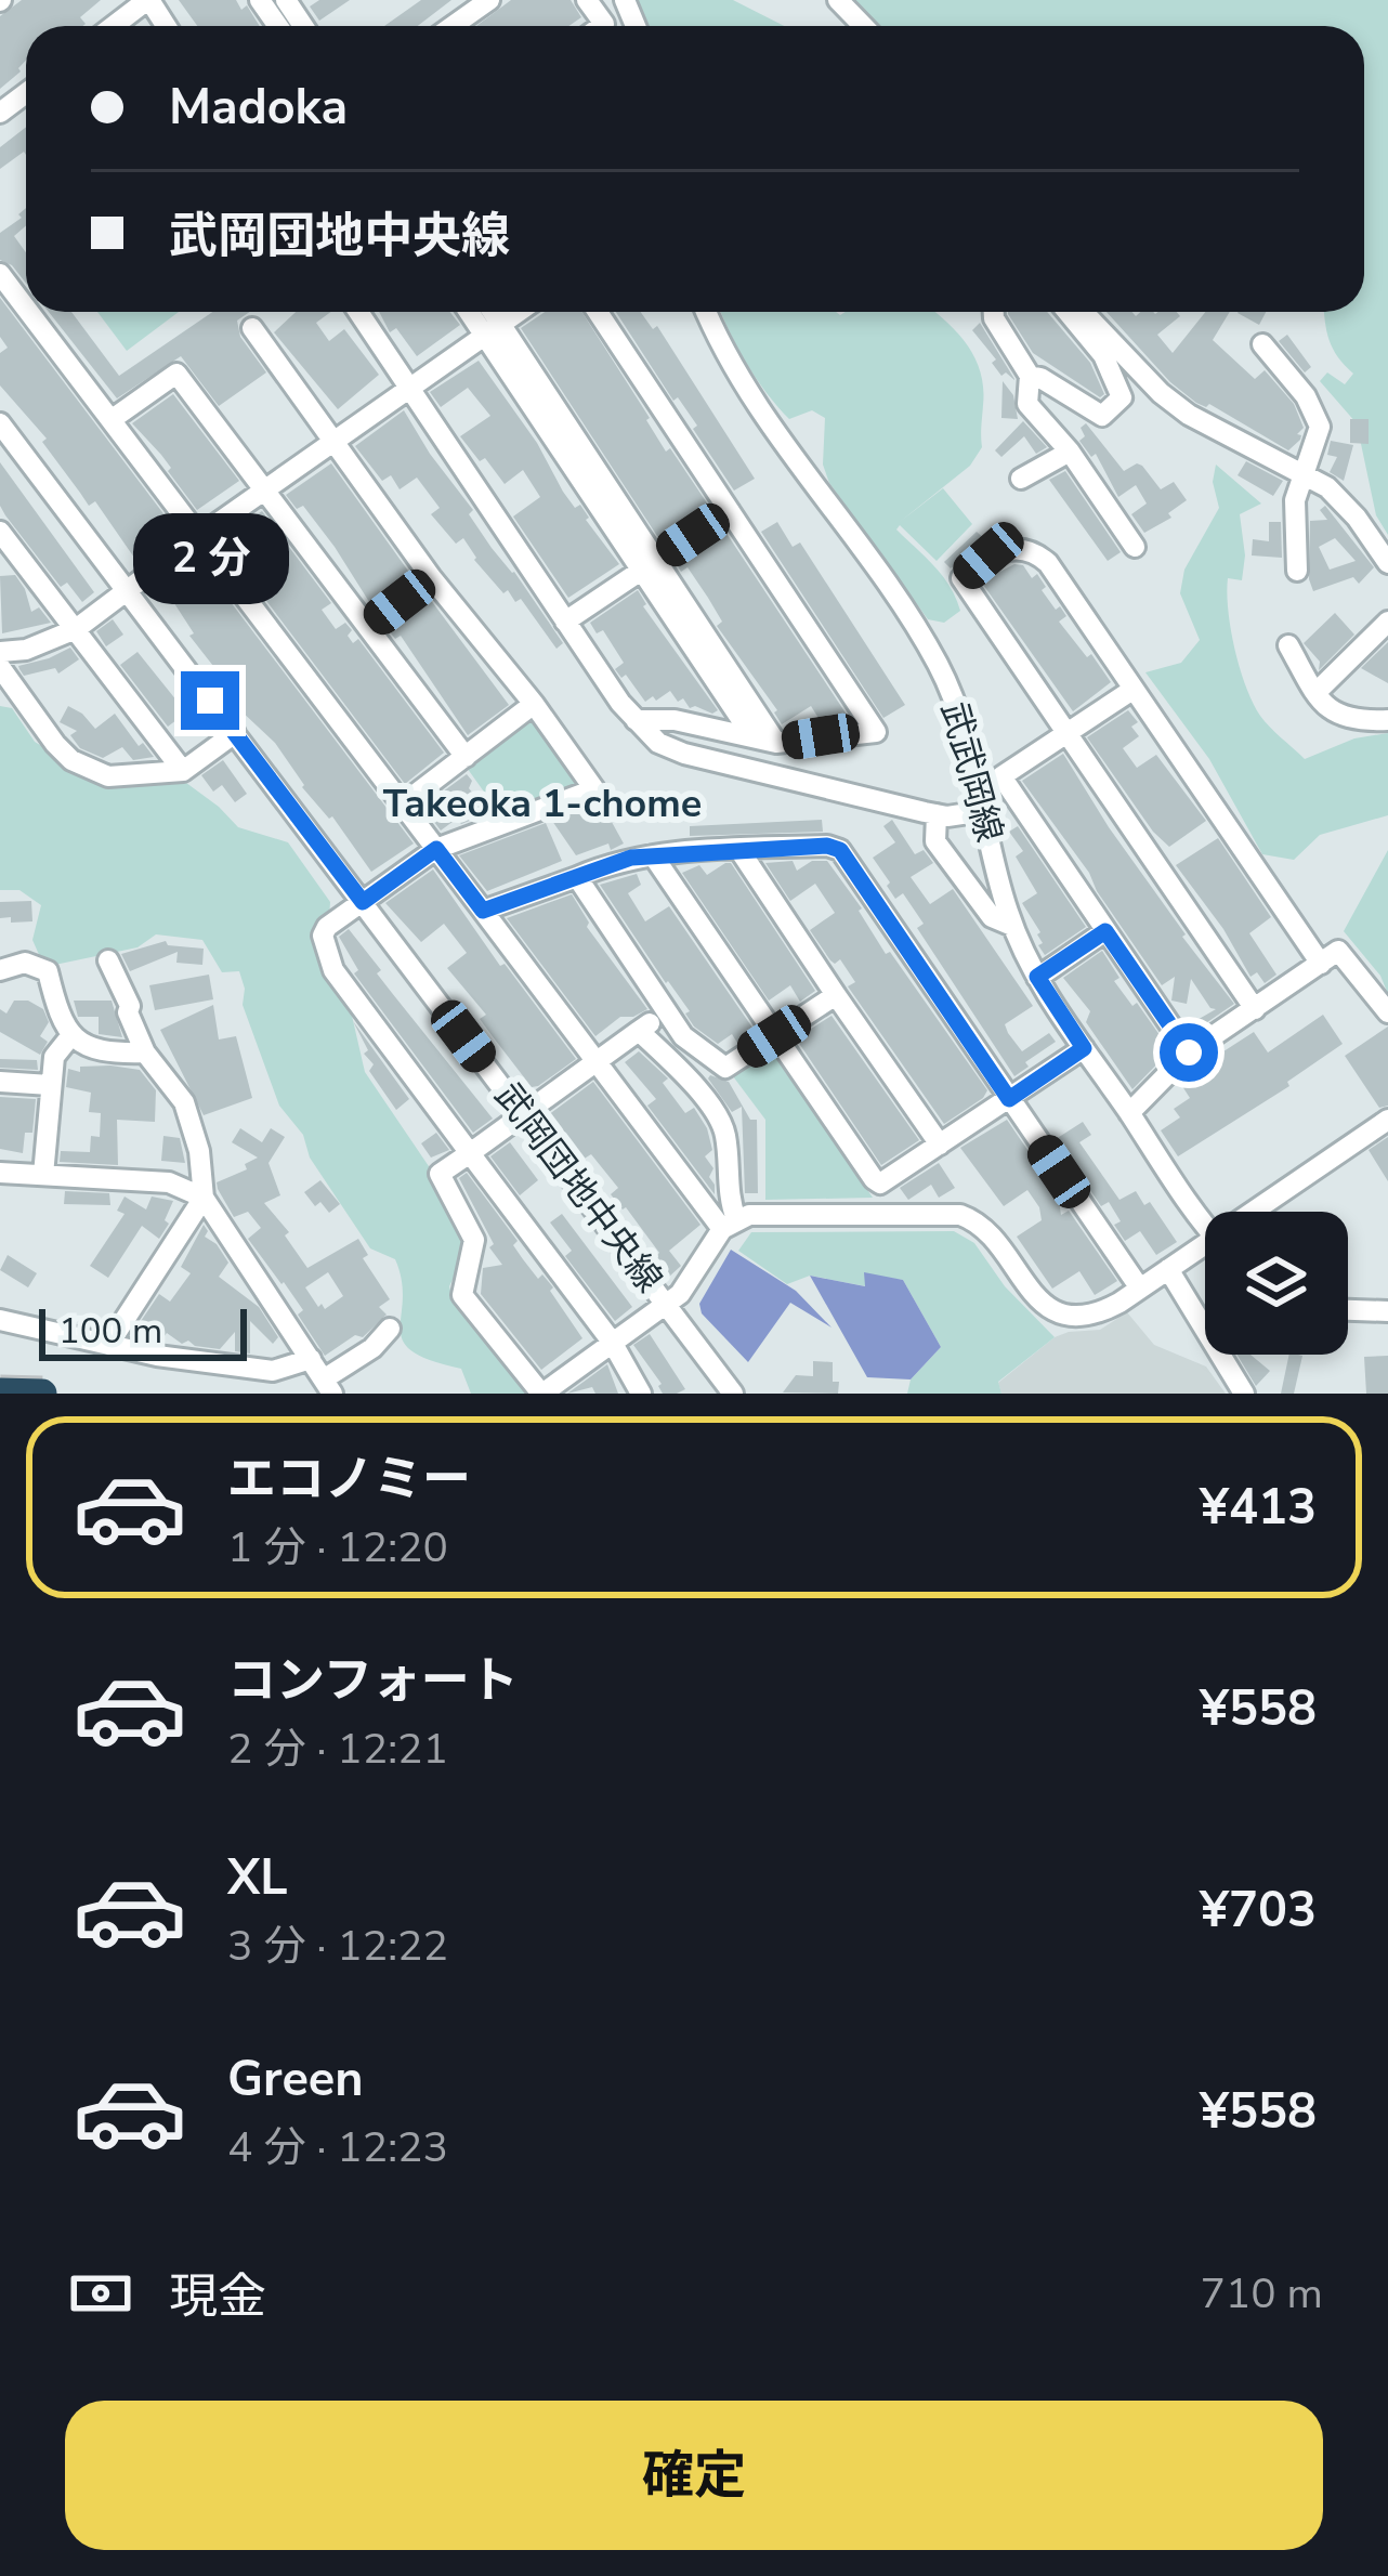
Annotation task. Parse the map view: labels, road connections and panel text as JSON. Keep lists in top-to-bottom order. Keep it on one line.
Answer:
{"streets":{"street":["武武岡線","武岡団地中央線"]},"districts":["Takeoka 1-chome"],"scale_bar":"100 m","page":{"banner":["Madoka","武岡団地中央線"],"bubble":"2 分","scale":"100 m","list":[{"name":"エコノミー","note":"1 分 · 12:20","value":"¥413"},{"name":"コンフォート","note":"2 分 · 12:21","value":"¥558"},{"name":"XL","note":"3 分 · 12:22","value":"¥703"},{"name":"Green","note":"4 分 · 12:23","value":"¥558"}],"pay":["現金","710 m"],"buttons":"確定"}}
